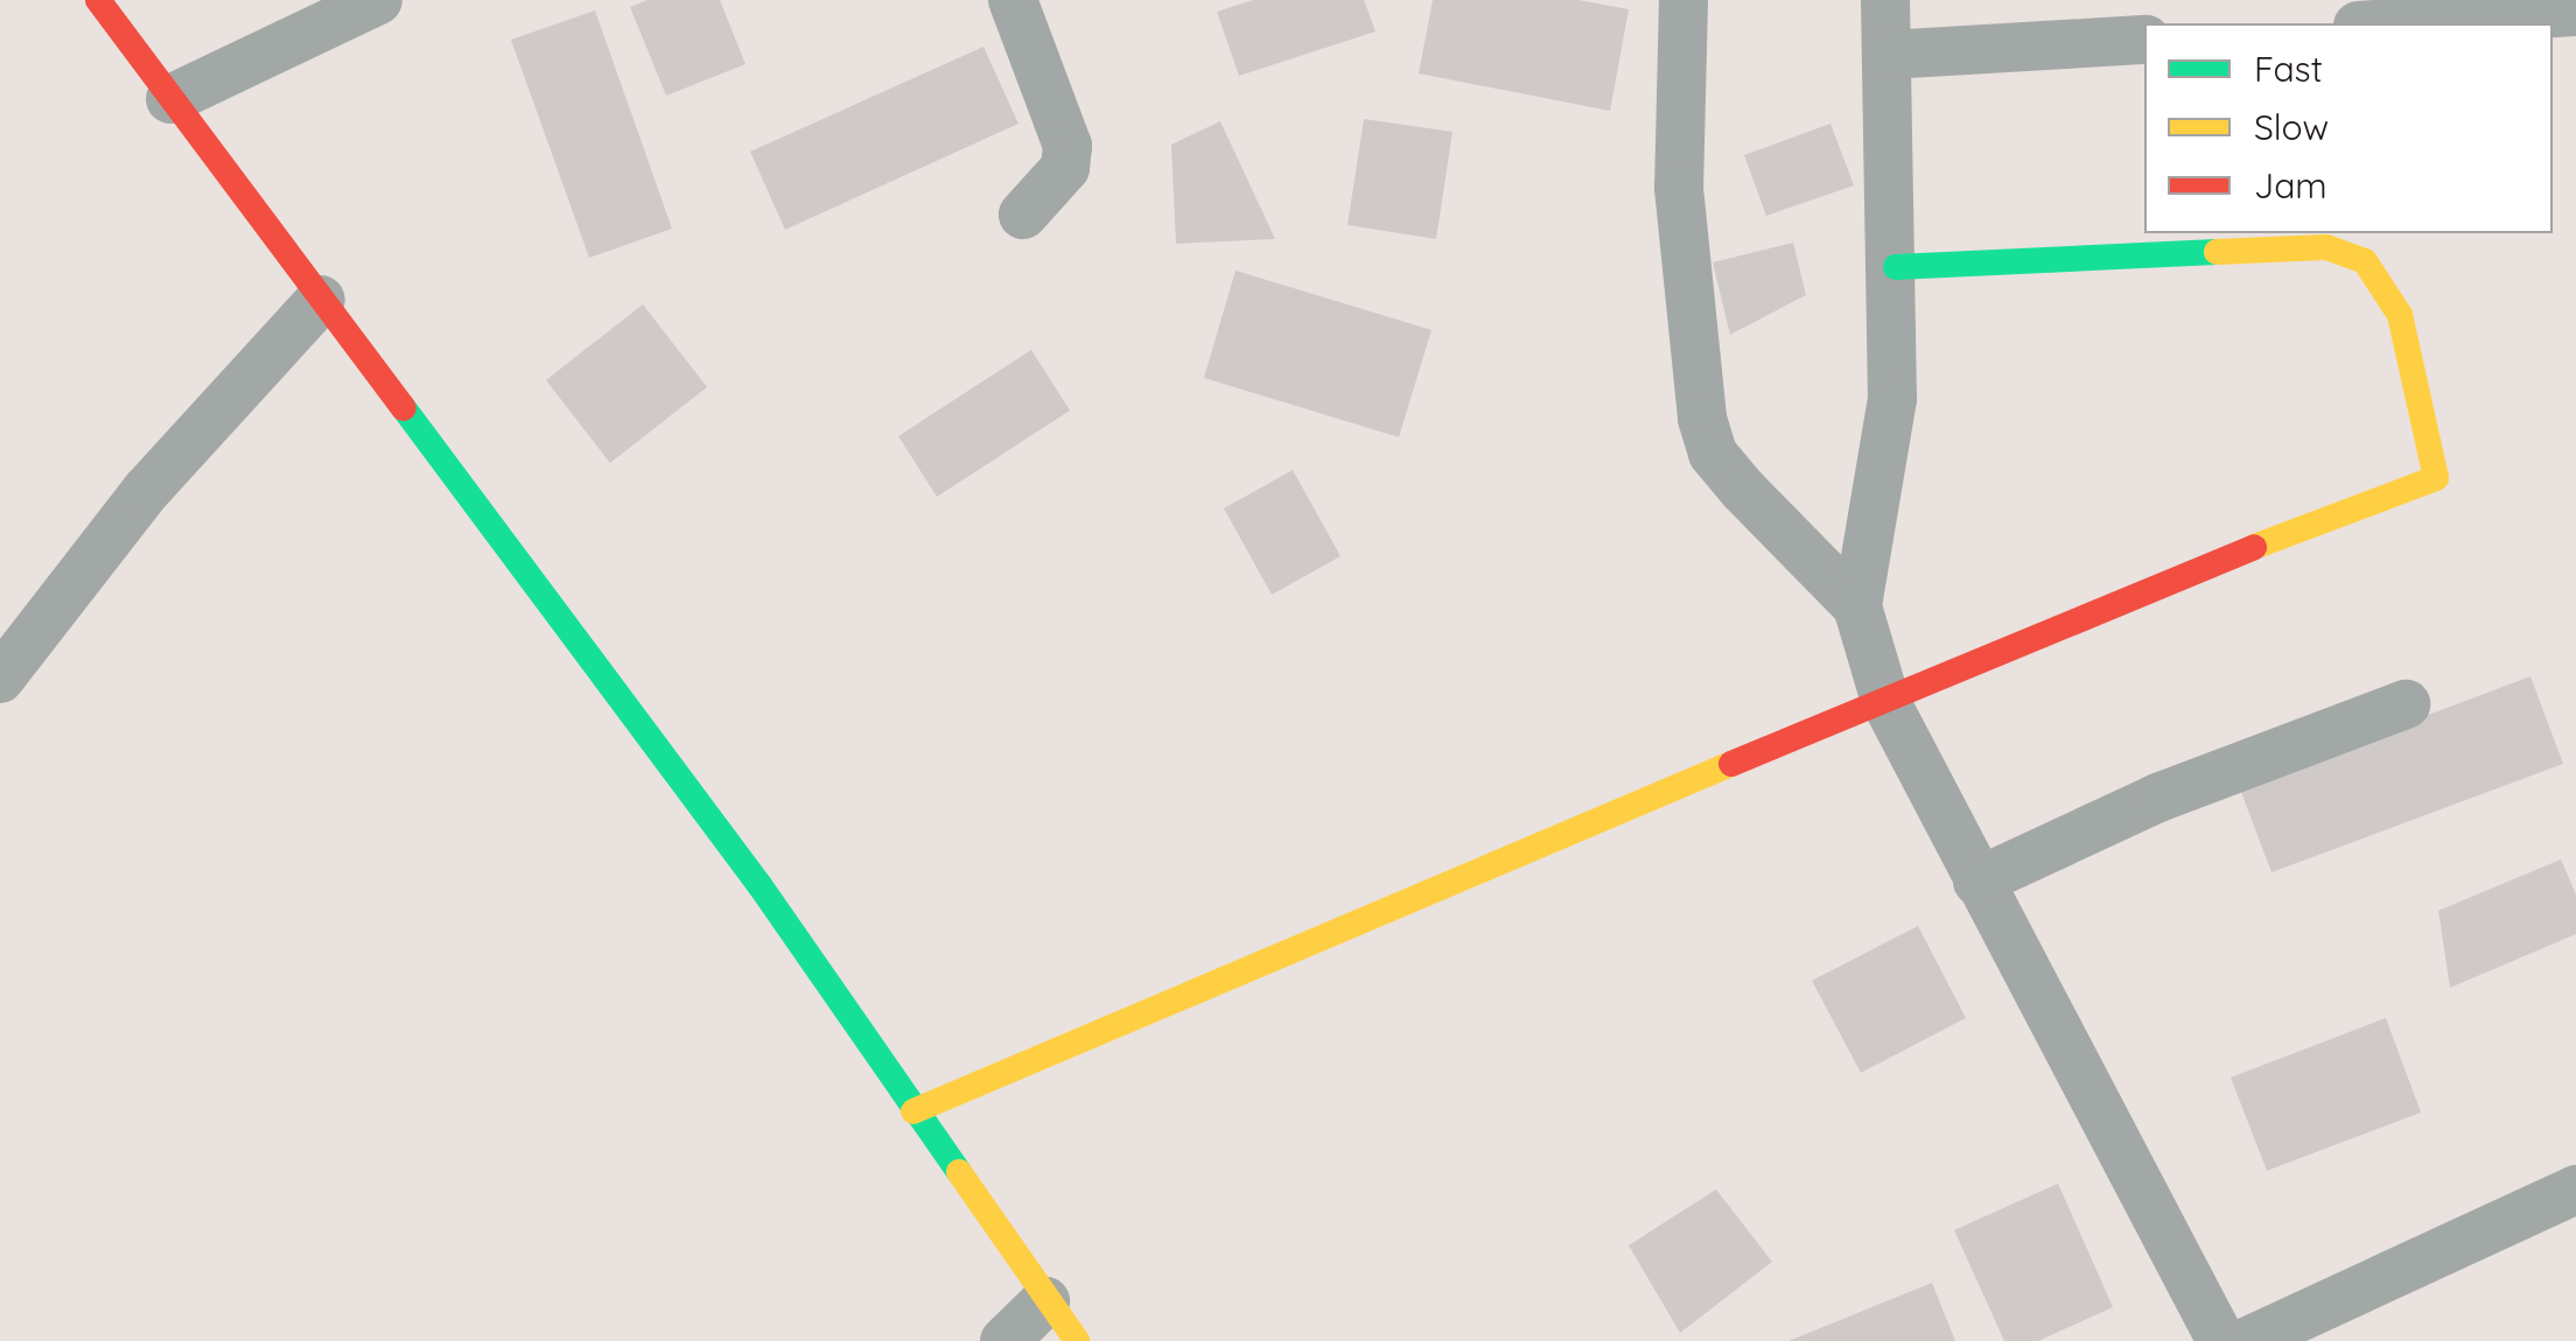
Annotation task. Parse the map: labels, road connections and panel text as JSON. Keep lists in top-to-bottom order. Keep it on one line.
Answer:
{"legend":["Fast","Slow","Jam"]}
